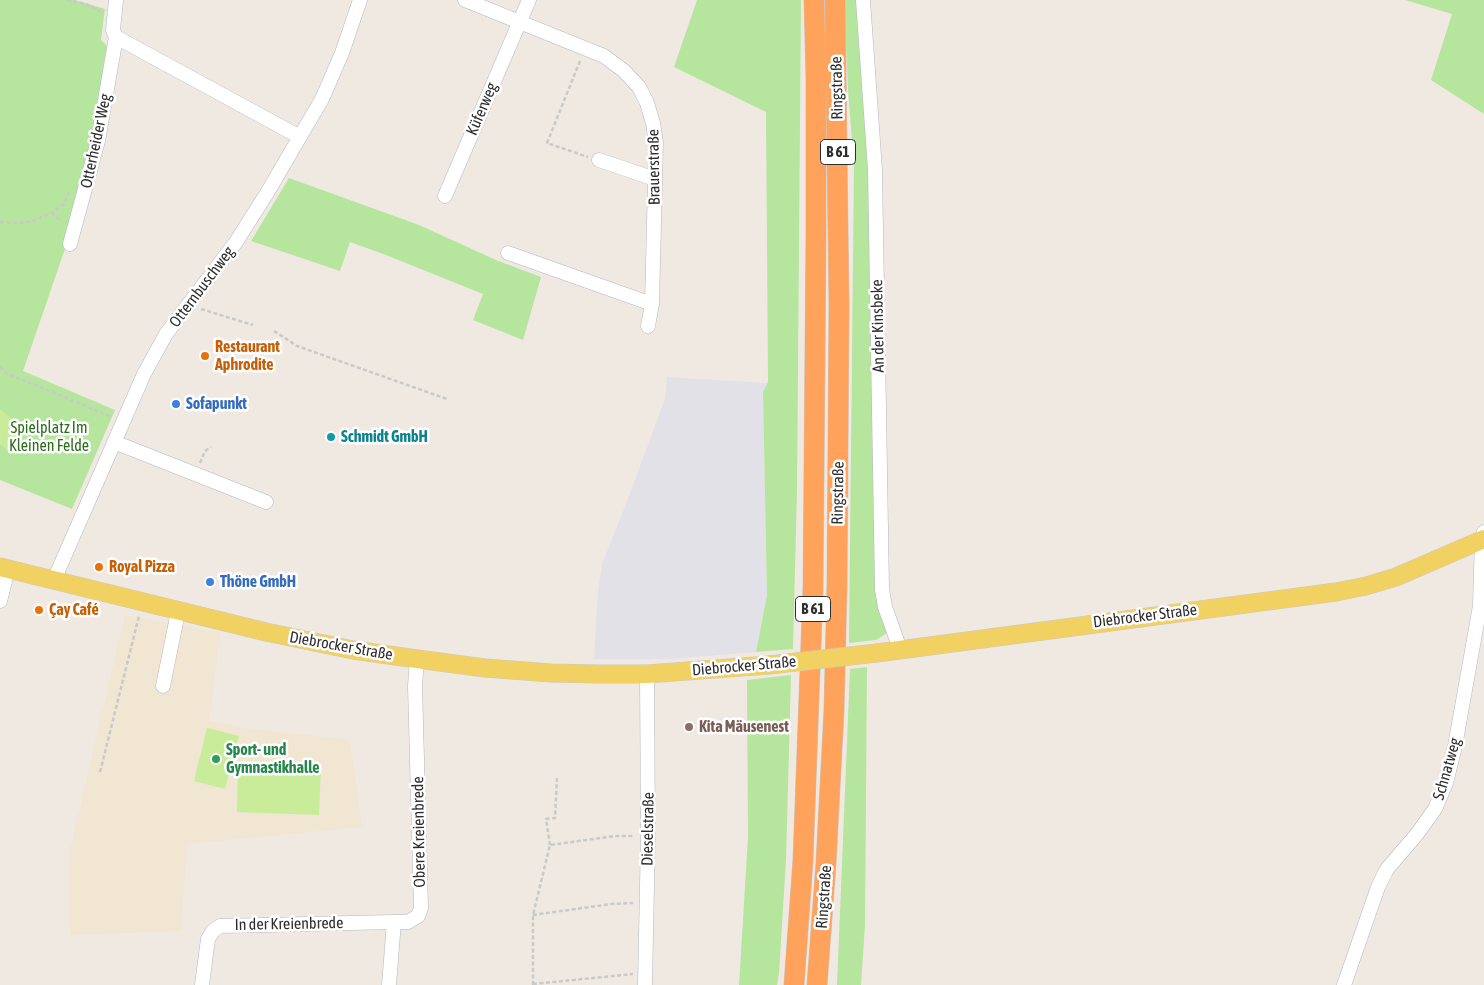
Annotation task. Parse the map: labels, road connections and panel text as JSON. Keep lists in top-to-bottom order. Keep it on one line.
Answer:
{"streets":{"highway":["Ringstraße","B 61"],"main road":["Diebrocker Straße"],"street":["Küferweg","Otterheider Weg","Brauerstraße","Otternbuschweg","An der Kinsbeke","Schnatweg","Dieselstraße","Obere Kreienbrede","In der Kreienbrede"]},"crossings":[["Küferweg","Brauerstraße"],["Otternbuschweg","Diebrocker Straße"],["An der Kinsbeke","Diebrocker Straße"],["Diebrocker Straße","Schnatweg"],["Diebrocker Straße","Dieselstraße"],["Diebrocker Straße","Obere Kreienbrede"],["Obere Kreienbrede","In der Kreienbrede"]],"parks":["Spielplatz Im Kleinen Felde"],"places":["Restaurant Aphrodite","Sofapunkt","Schmidt GmbH","Royal Pizza","Thöne GmbH","Çay Café","Kita Mäusenest","Sport- und Gymnastikhalle"]}
